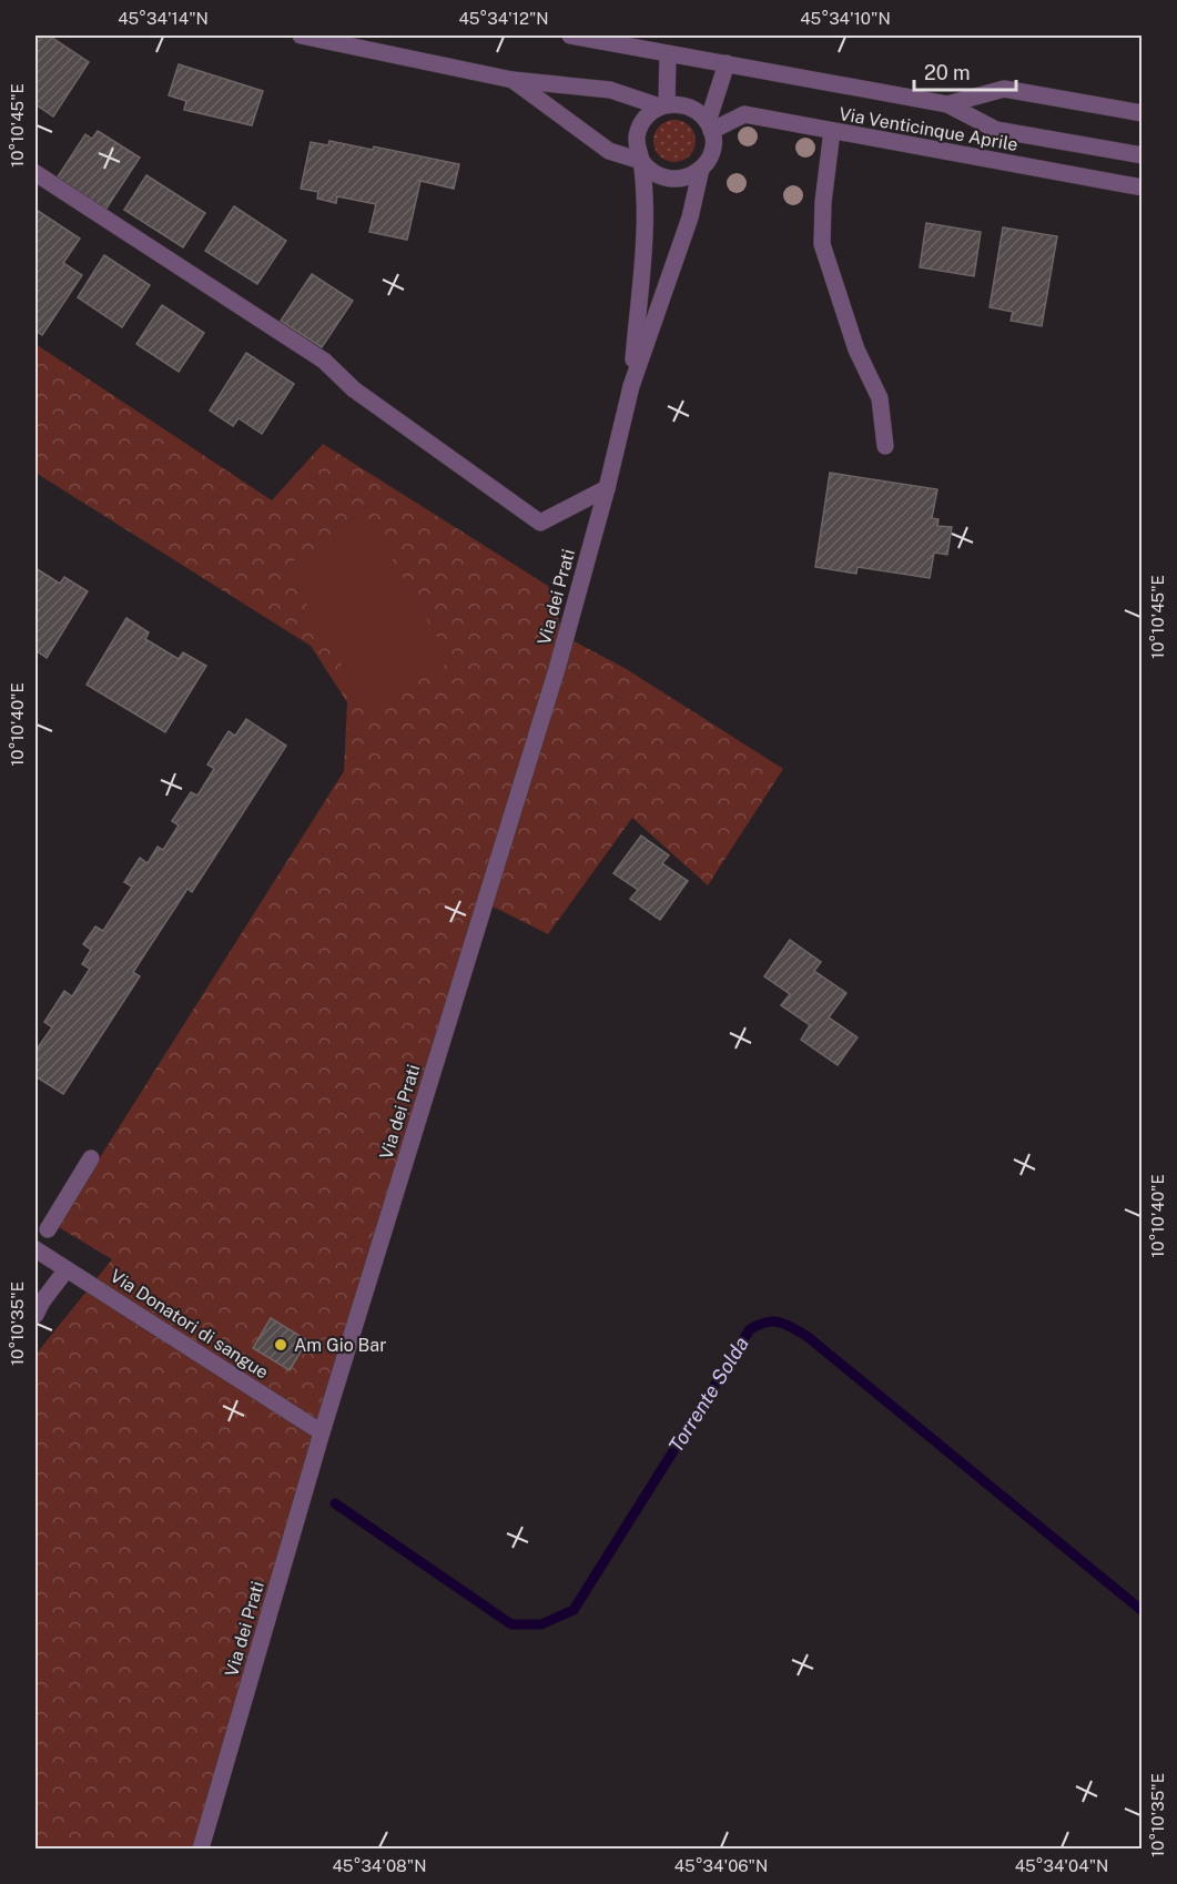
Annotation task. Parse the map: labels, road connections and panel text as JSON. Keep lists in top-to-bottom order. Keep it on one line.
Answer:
{"streets":{"street":["Via Venticinque Aprile","Via dei Prati","Via Donatori di sangue"]},"crossings":[["Via Venticinque Aprile","Via dei Prati"],["Via dei Prati","Via Donatori di sangue"]],"water":["Torrente Solda"],"places":["Am Gio Bar"],"scale_bar":"20 m","coordinates":["45°34'14\"N","45°34'12\"N","45°34'10\"N","10°10'45\"E","10°10'40\"E","10°10'35\"E","45°34'08\"N","45°34'06\"N","45°34'04\"N"]}
